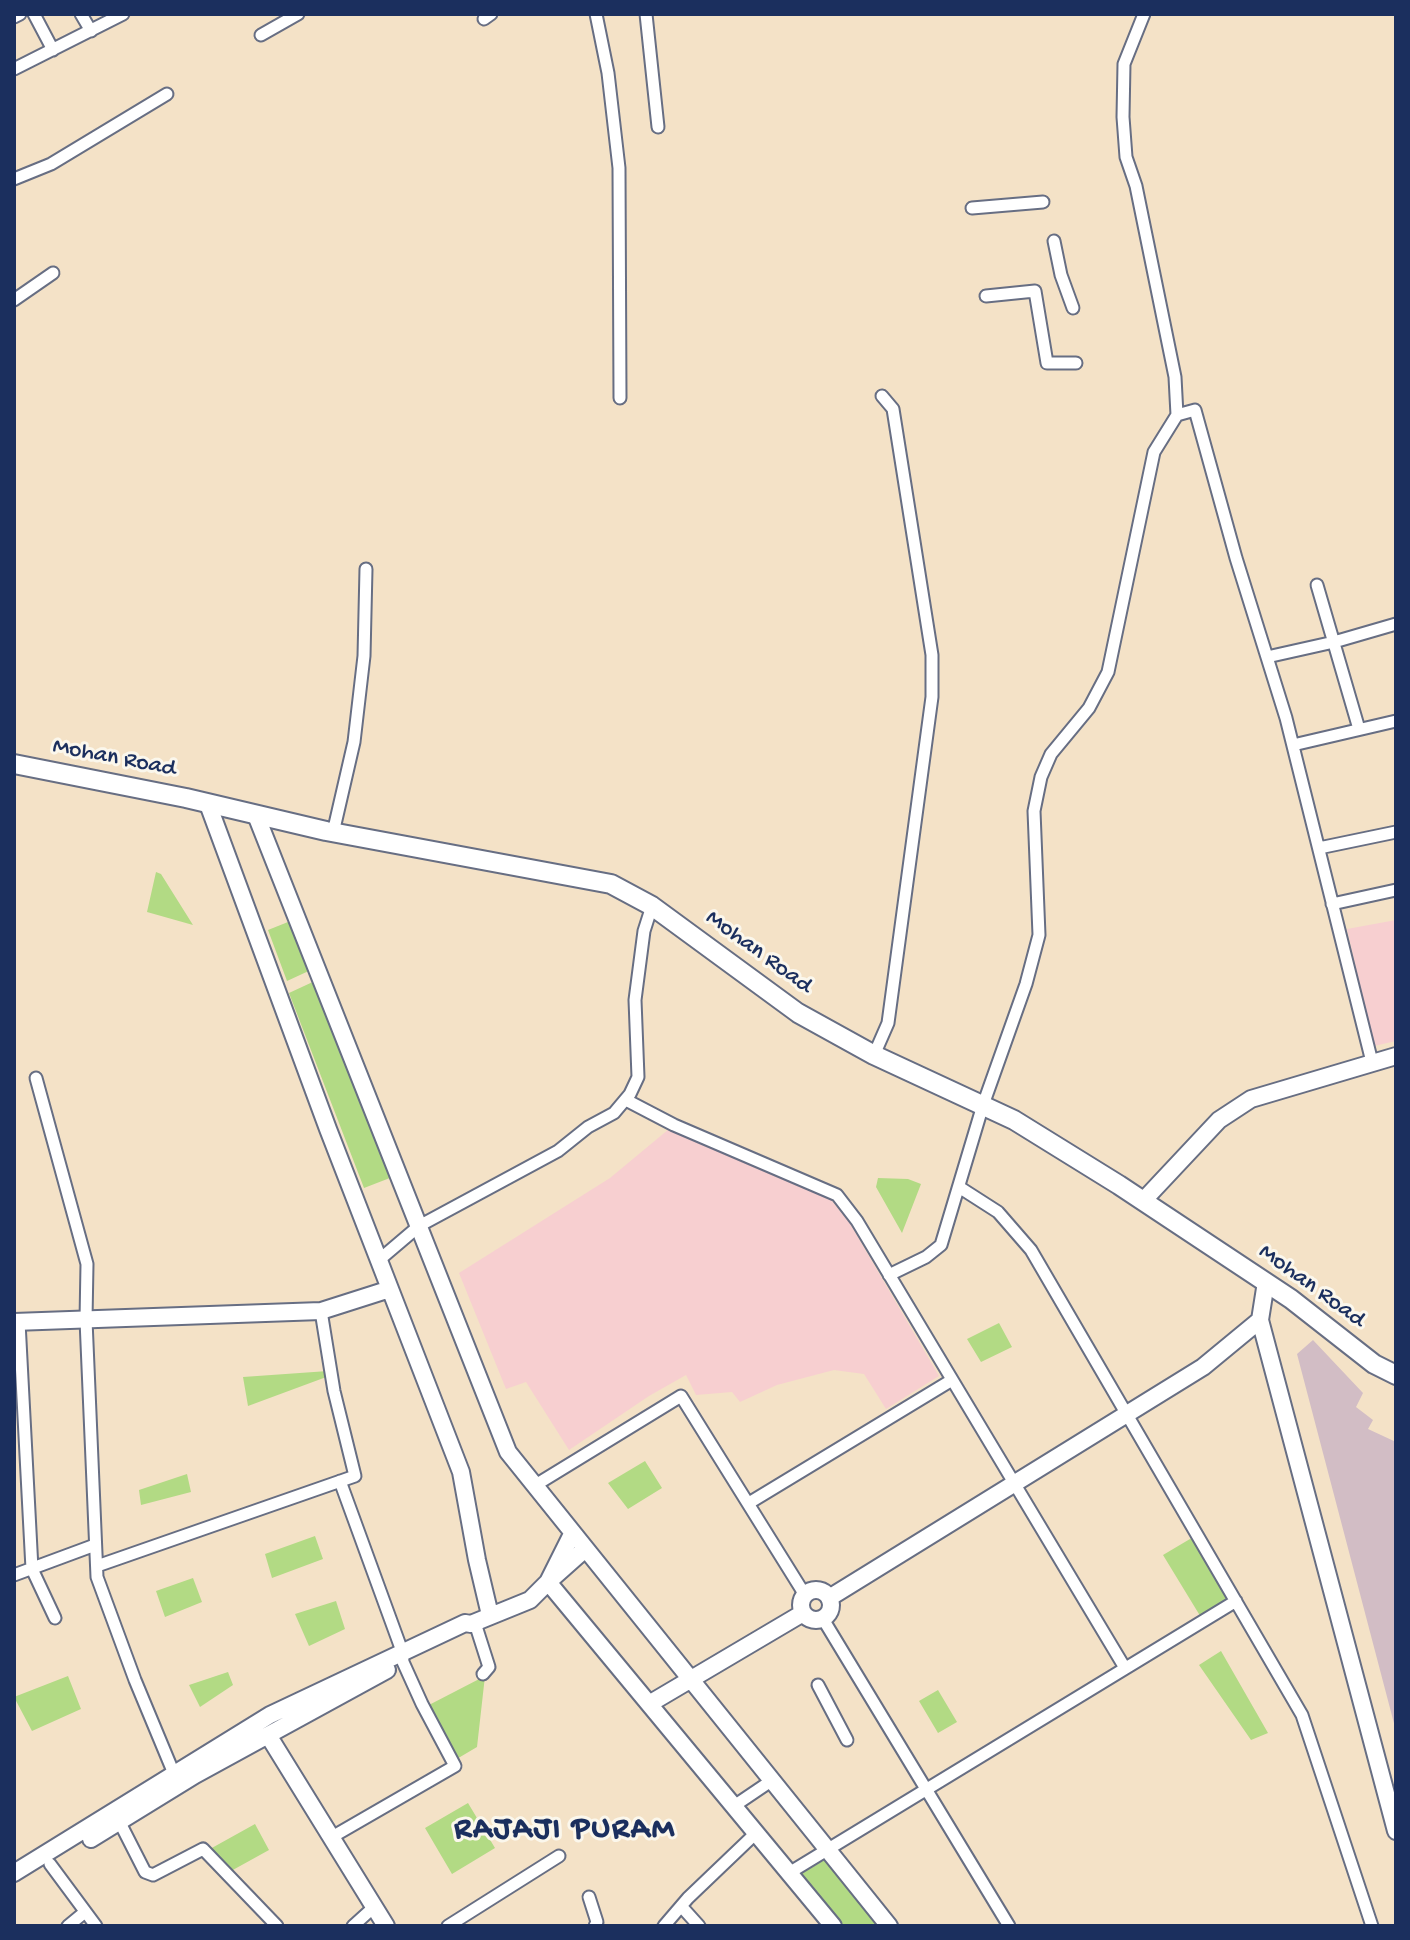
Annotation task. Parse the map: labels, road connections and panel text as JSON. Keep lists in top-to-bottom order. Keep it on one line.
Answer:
{"streets":{"main road":["Mohan Road"]},"districts":["RAJAJI PURAM"]}
